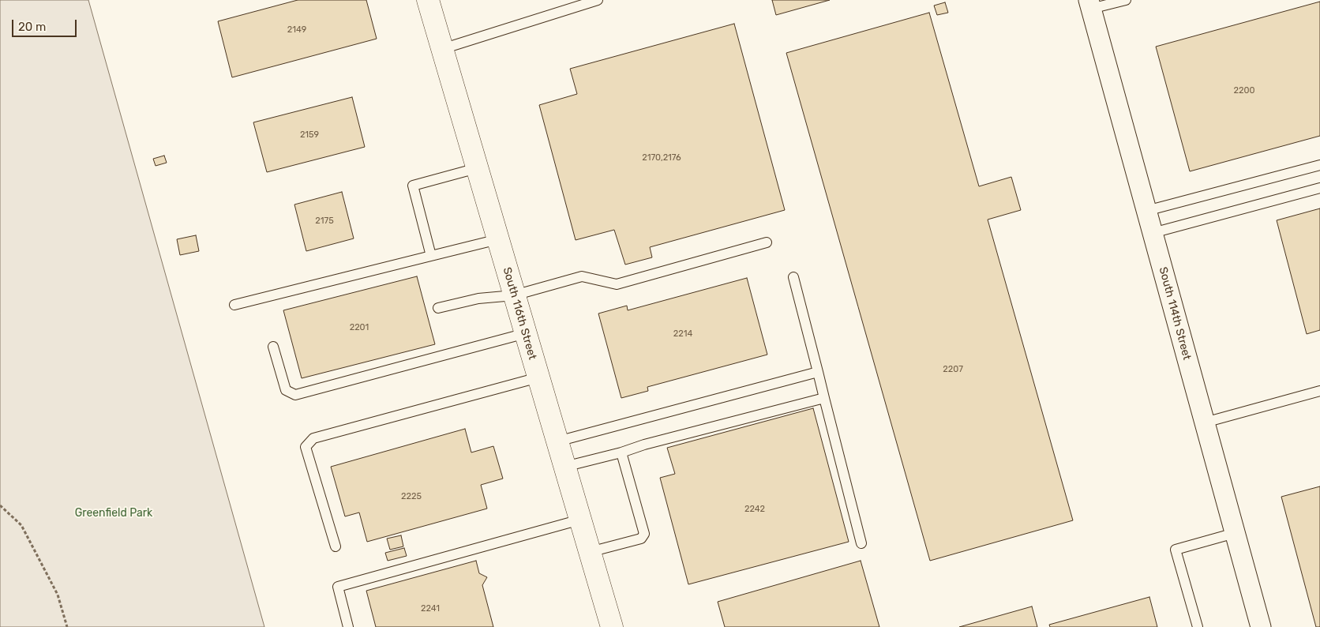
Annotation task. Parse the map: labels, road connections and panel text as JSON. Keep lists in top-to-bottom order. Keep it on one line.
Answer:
{"streets":{"street":["South 116th Street","South 114th Street"]},"parks":["Greenfield Park"],"house_numbers":["2149","2200","2159","2170,2176","2175","2201","2214","2207","2225","2242","2241"],"scale_bar":"20 m"}
